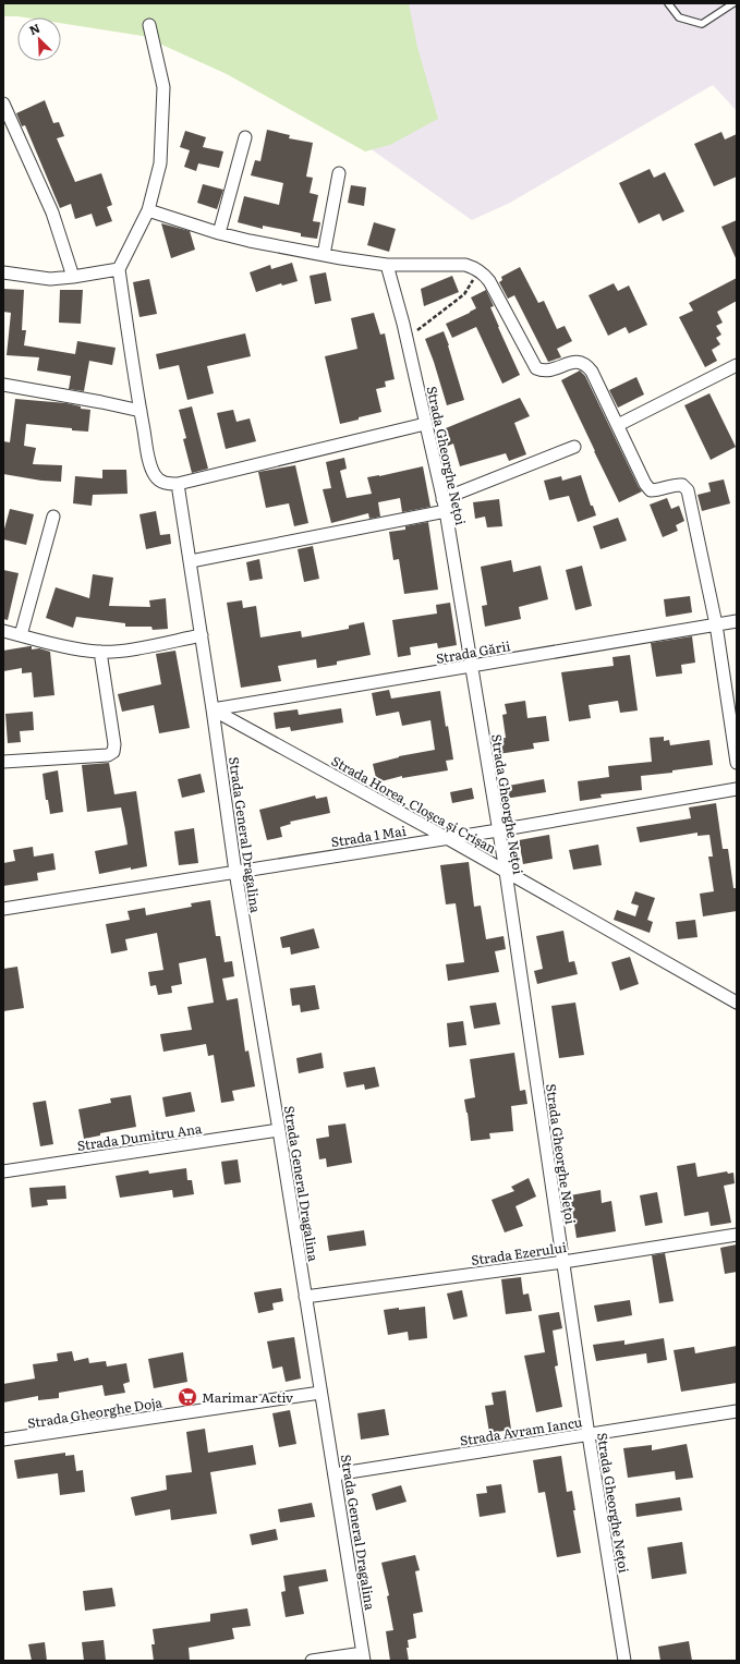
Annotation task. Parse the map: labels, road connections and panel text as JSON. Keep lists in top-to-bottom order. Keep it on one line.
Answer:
{"streets":{"street":["Strada Gheorghe Nețoi","Strada Gării","Strada Horea, Cloșca și Crișan","Strada General Dragalina","Strada 1 Mai","Strada Dumitru Ana","Strada Ezerului","Strada Gheorghe Doja","Strada Avram Iancu"]},"crossings":[["Strada Gheorghe Nețoi","Strada Gării"],["Strada Gheorghe Nețoi","Strada Horea, Cloșca și Crișan"],["Strada Gheorghe Nețoi","Strada 1 Mai"],["Strada Gheorghe Nețoi","Strada Ezerului"],["Strada Gheorghe Nețoi","Strada Avram Iancu"],["Strada Gării","Strada Horea, Cloșca și Crișan"],["Strada Gării","Strada General Dragalina"],["Strada Horea, Cloșca și Crișan","Strada General Dragalina"],["Strada Horea, Cloșca și Crișan","Strada 1 Mai"],["Strada General Dragalina","Strada 1 Mai"],["Strada General Dragalina","Strada Dumitru Ana"],["Strada General Dragalina","Strada Ezerului"],["Strada General Dragalina","Strada Gheorghe Doja"],["Strada General Dragalina","Strada Avram Iancu"]],"places":{"supermarket":["Marimar Activ"]},"north":"top left"}
